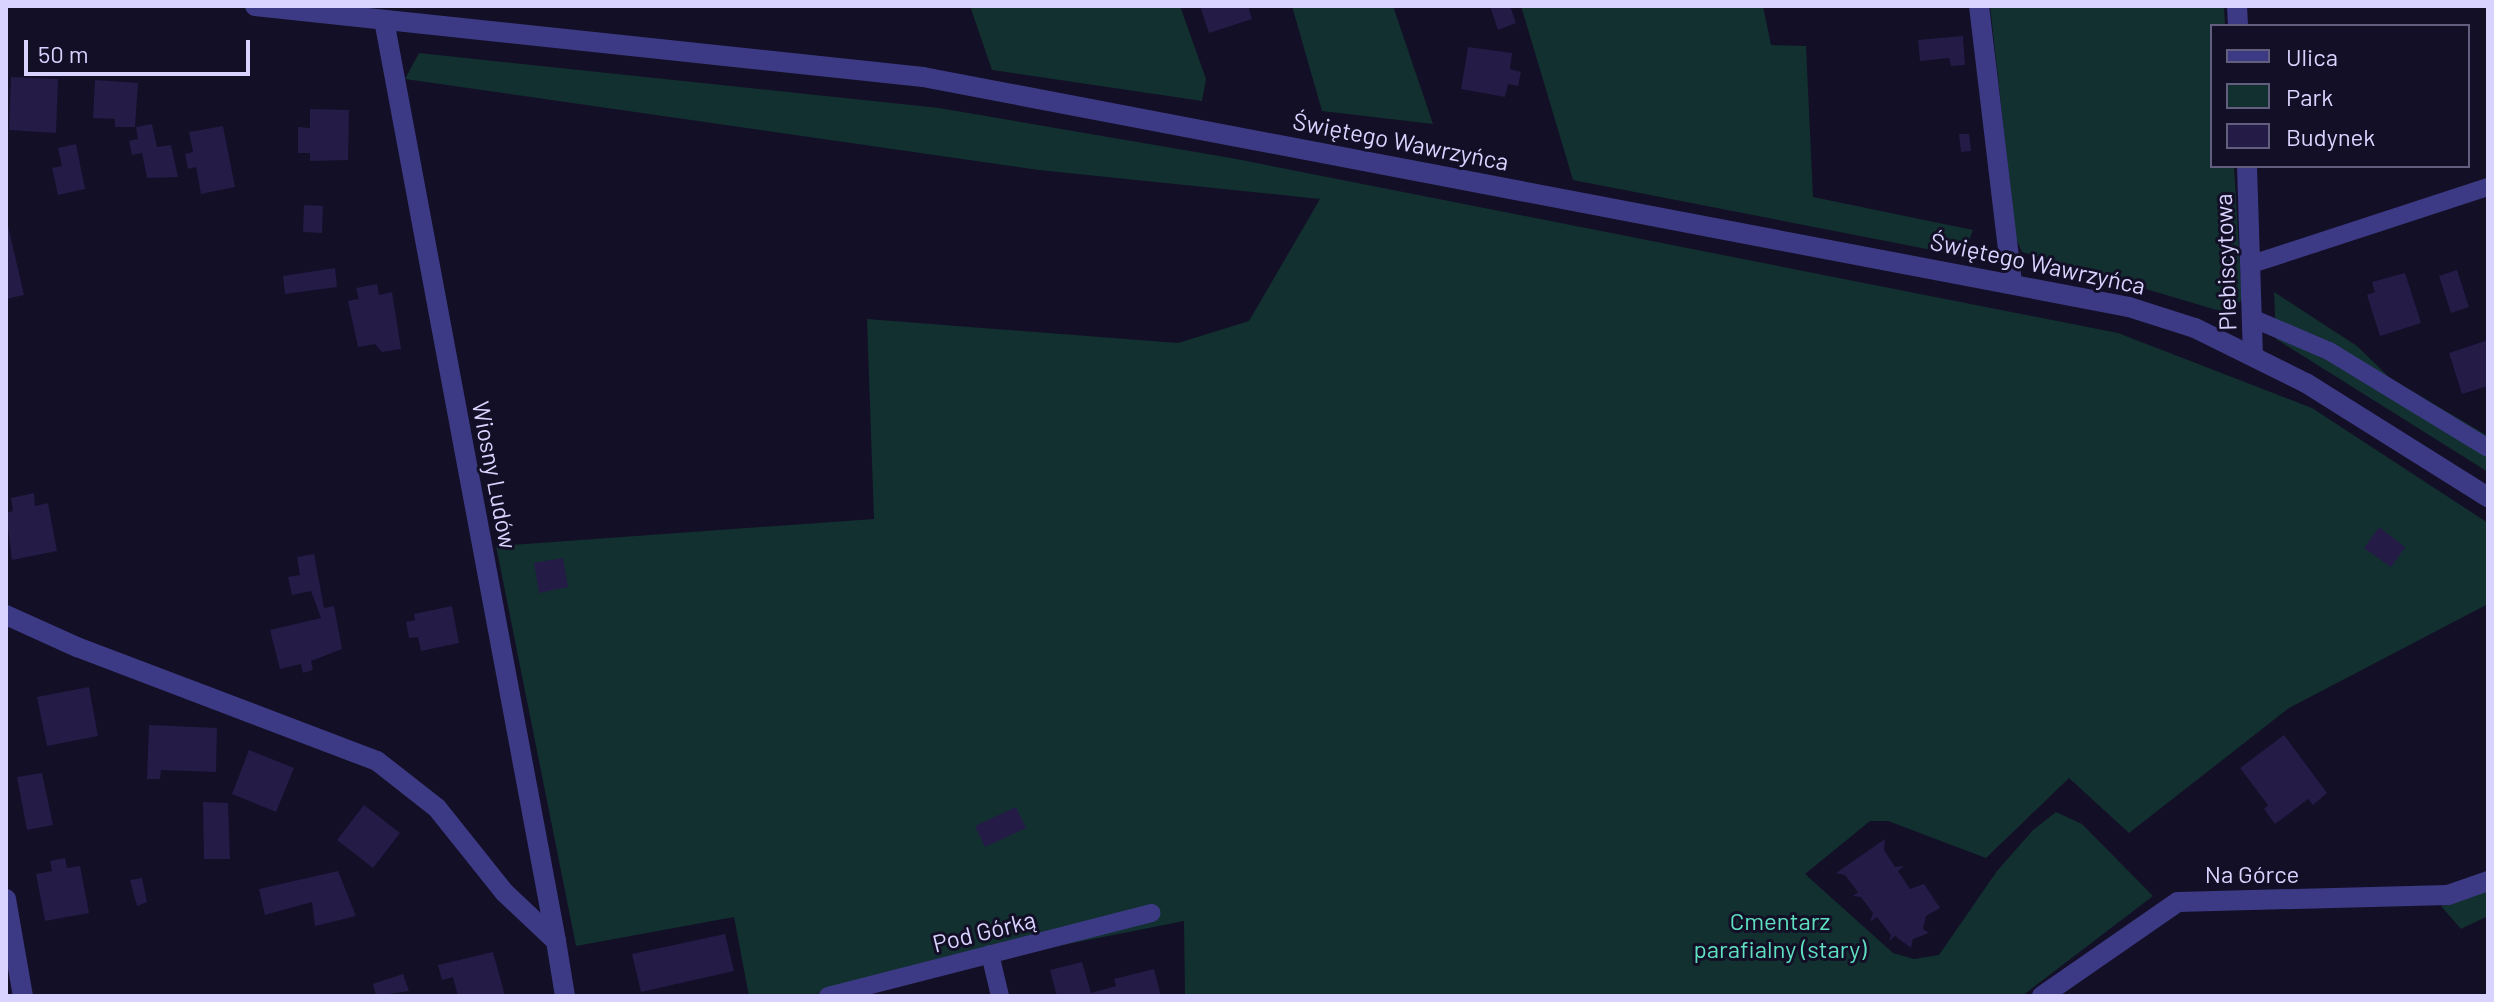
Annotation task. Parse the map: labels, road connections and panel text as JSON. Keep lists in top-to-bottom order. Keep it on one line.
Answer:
{"streets":{"street":["Świętego Wawrzyńca","Plebiscytowa","Wiosny Ludów","Na Górce"],"lane":["Pod Górką"]},"crossings":[["Świętego Wawrzyńca","Plebiscytowa"],["Świętego Wawrzyńca","Wiosny Ludów"]],"parks":["Cmentarz parafialny (stary)"],"legend":["Ulica","Park","Budynek"],"scale_bar":"50 m"}
